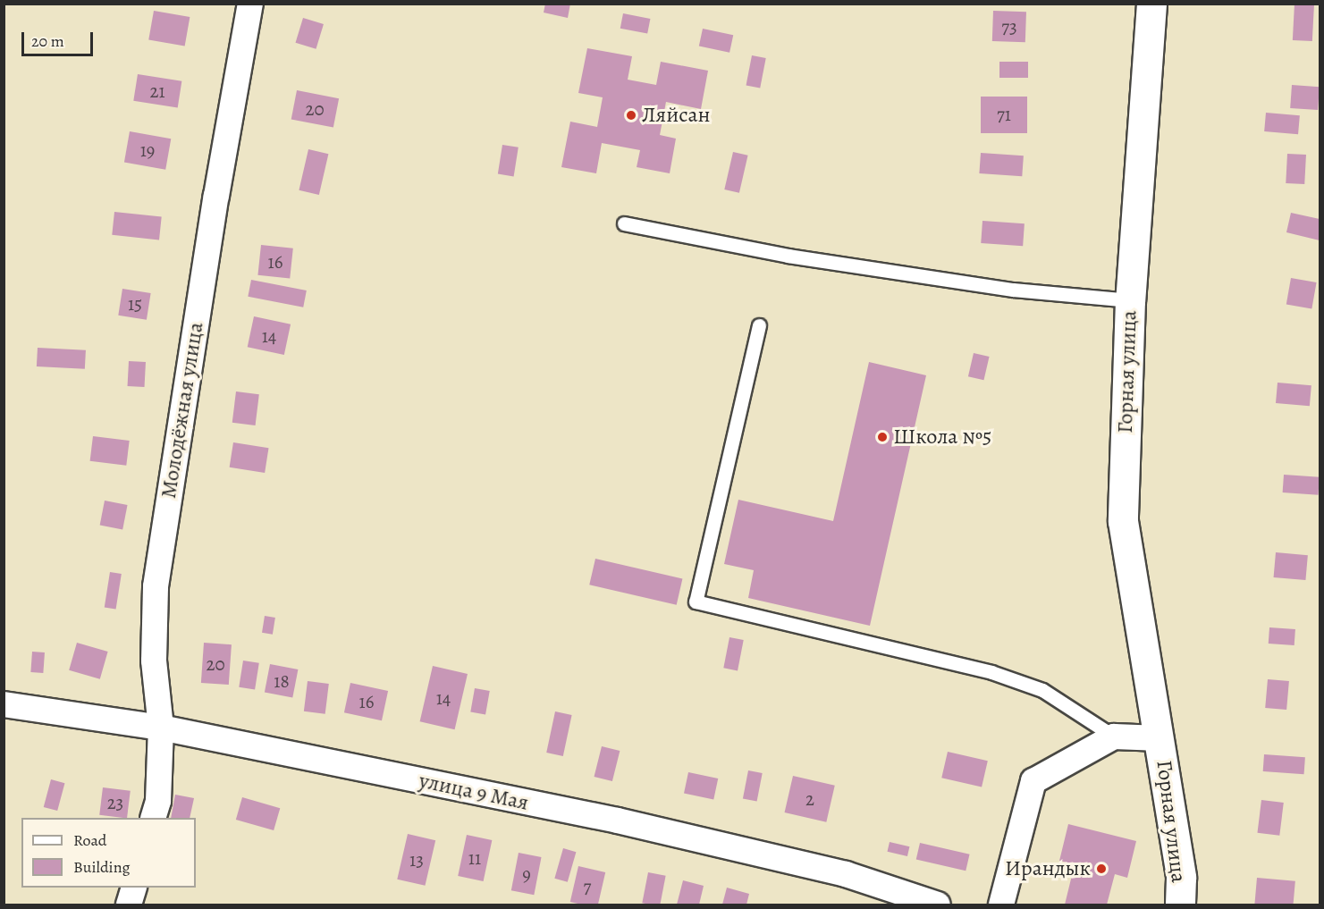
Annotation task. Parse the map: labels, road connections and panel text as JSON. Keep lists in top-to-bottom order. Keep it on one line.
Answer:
{"streets":{"street":["Горная улица","Молодёжная улица","улица 9 Мая"]},"crossings":[["Молодёжная улица","улица 9 Мая"]],"places":["Ляйсан","Школа №5","Ирандык"],"house_numbers":["73","21","20","71","19","16","15","14","20","18","14","16","2","23","11","13","9","7"],"legend":["Road","Building"],"scale_bar":"20 m"}
